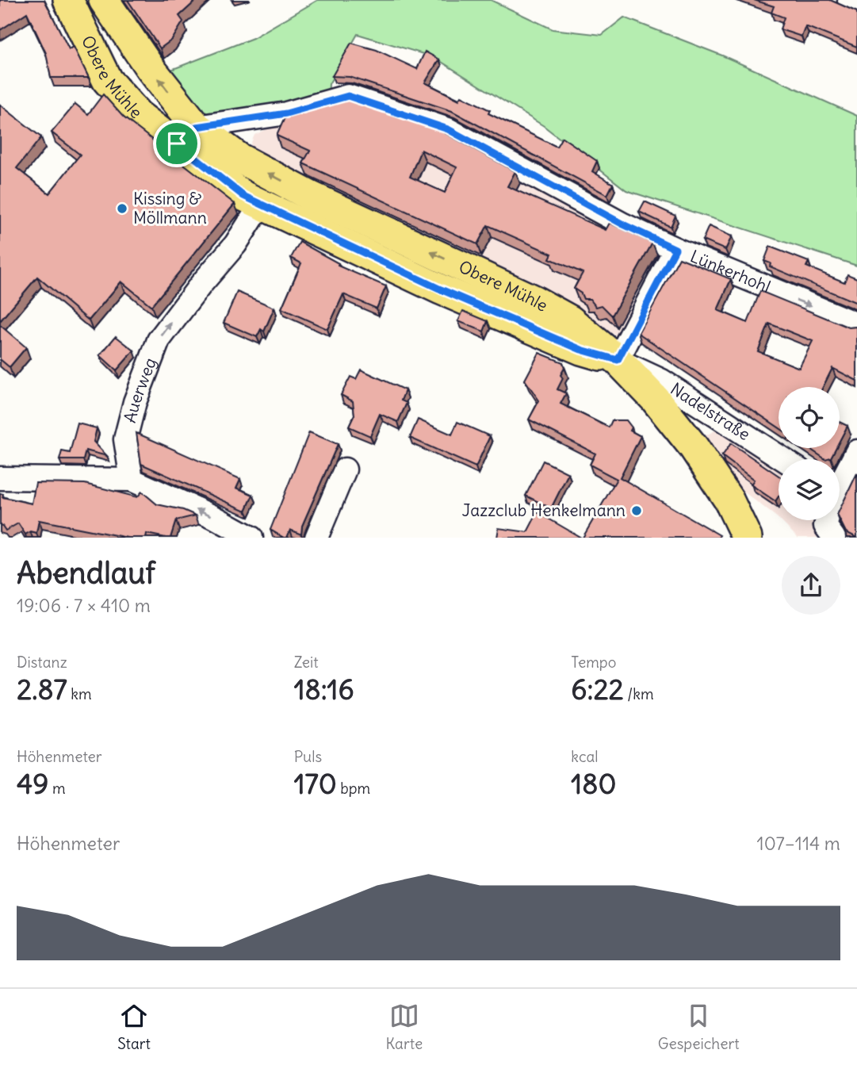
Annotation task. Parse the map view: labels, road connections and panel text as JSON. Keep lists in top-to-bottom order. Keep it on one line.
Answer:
{"streets":{"main road":["Obere Mühle"],"street":["Lünkerhohl","Auerweg","Nadelstraße"]},"crossings":[["Obere Mühle","Lünkerhohl"],["Obere Mühle","Auerweg"],["Obere Mühle","Nadelstraße"]],"one_way":["Auerweg"],"places":["Kissing & Möllmann","Jazzclub Henkelmann"],"page":{"heading":["Abendlauf","19:06 · 7 × 410 m"],"stats":[["Distanz","2.87 km"],["Zeit","18:16"],["Tempo","6:22 /km"],["Höhenmeter","49 m"],["Puls","170 bpm"],["kcal","180"]],"chart":["Höhenmeter","107–114 m"],"tabs":["Start","Karte","Gespeichert"]}}
